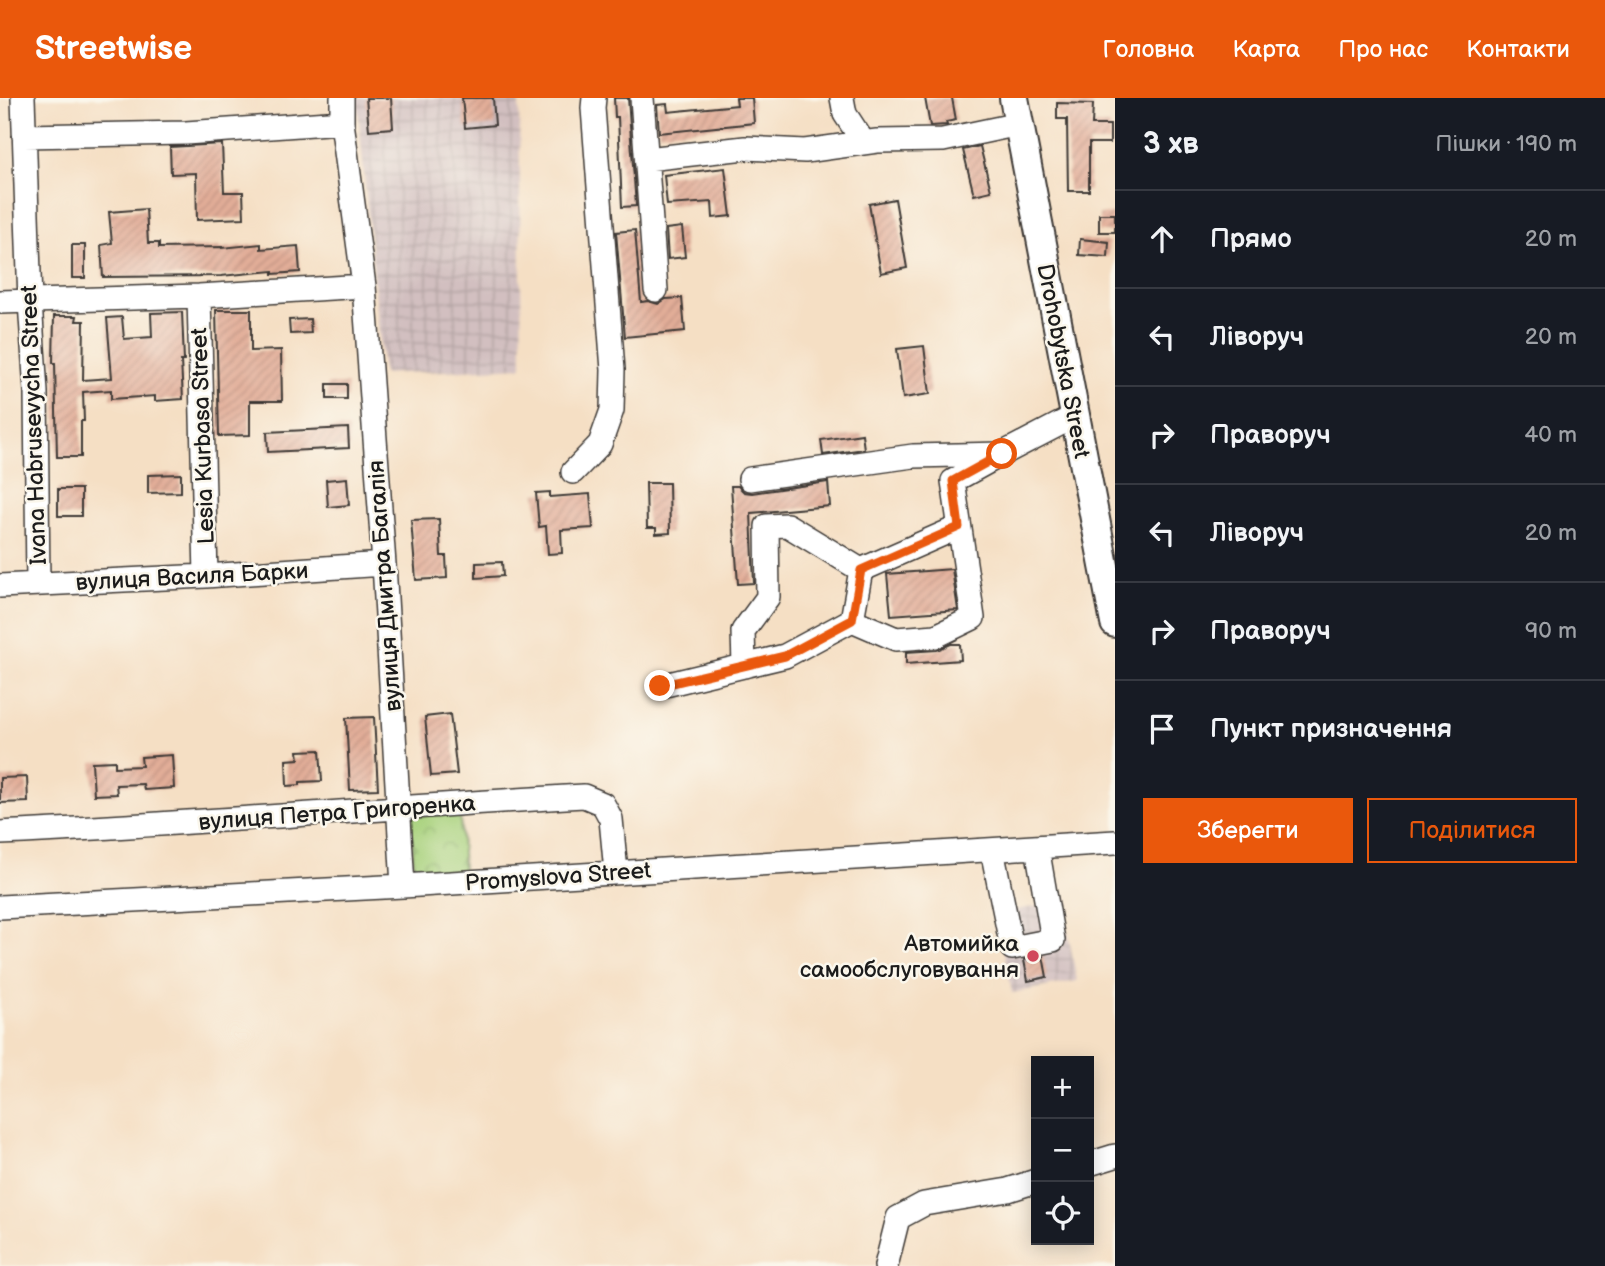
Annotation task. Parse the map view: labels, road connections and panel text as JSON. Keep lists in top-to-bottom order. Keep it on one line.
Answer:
{"streets":{"main road":["Drohobytska Street"],"street":["Ivana Habrusevycha Street","Lesia Kurbasa Street","вулиця Василя Барки","вулиця Дмитра Багалія","вулиця Петра Григоренка","Promyslova Street"]},"crossings":[["Ivana Habrusevycha Street","вулиця Василя Барки"],["Lesia Kurbasa Street","вулиця Василя Барки"],["вулиця Василя Барки","вулиця Дмитра Багалія"],["вулиця Дмитра Багалія","вулиця Петра Григоренка"],["вулиця Дмитра Багалія","Promyslova Street"],["вулиця Петра Григоренка","Promyslova Street"]],"places":["Автомийка самообслуговування"],"page":{"header":"Streetwise","nav":["Головна","Карта","Про нас","Контакти"],"heading":["3 хв","Пішки · 190 m"],"list":[["Прямо","20 m"],["Ліворуч","20 m"],["Праворуч","40 m"],["Ліворуч","20 m"],["Праворуч","90 m"],"Пункт призначення"],"buttons":["Зберегти","Поділитися"],"map_buttons":["+","−"]}}
